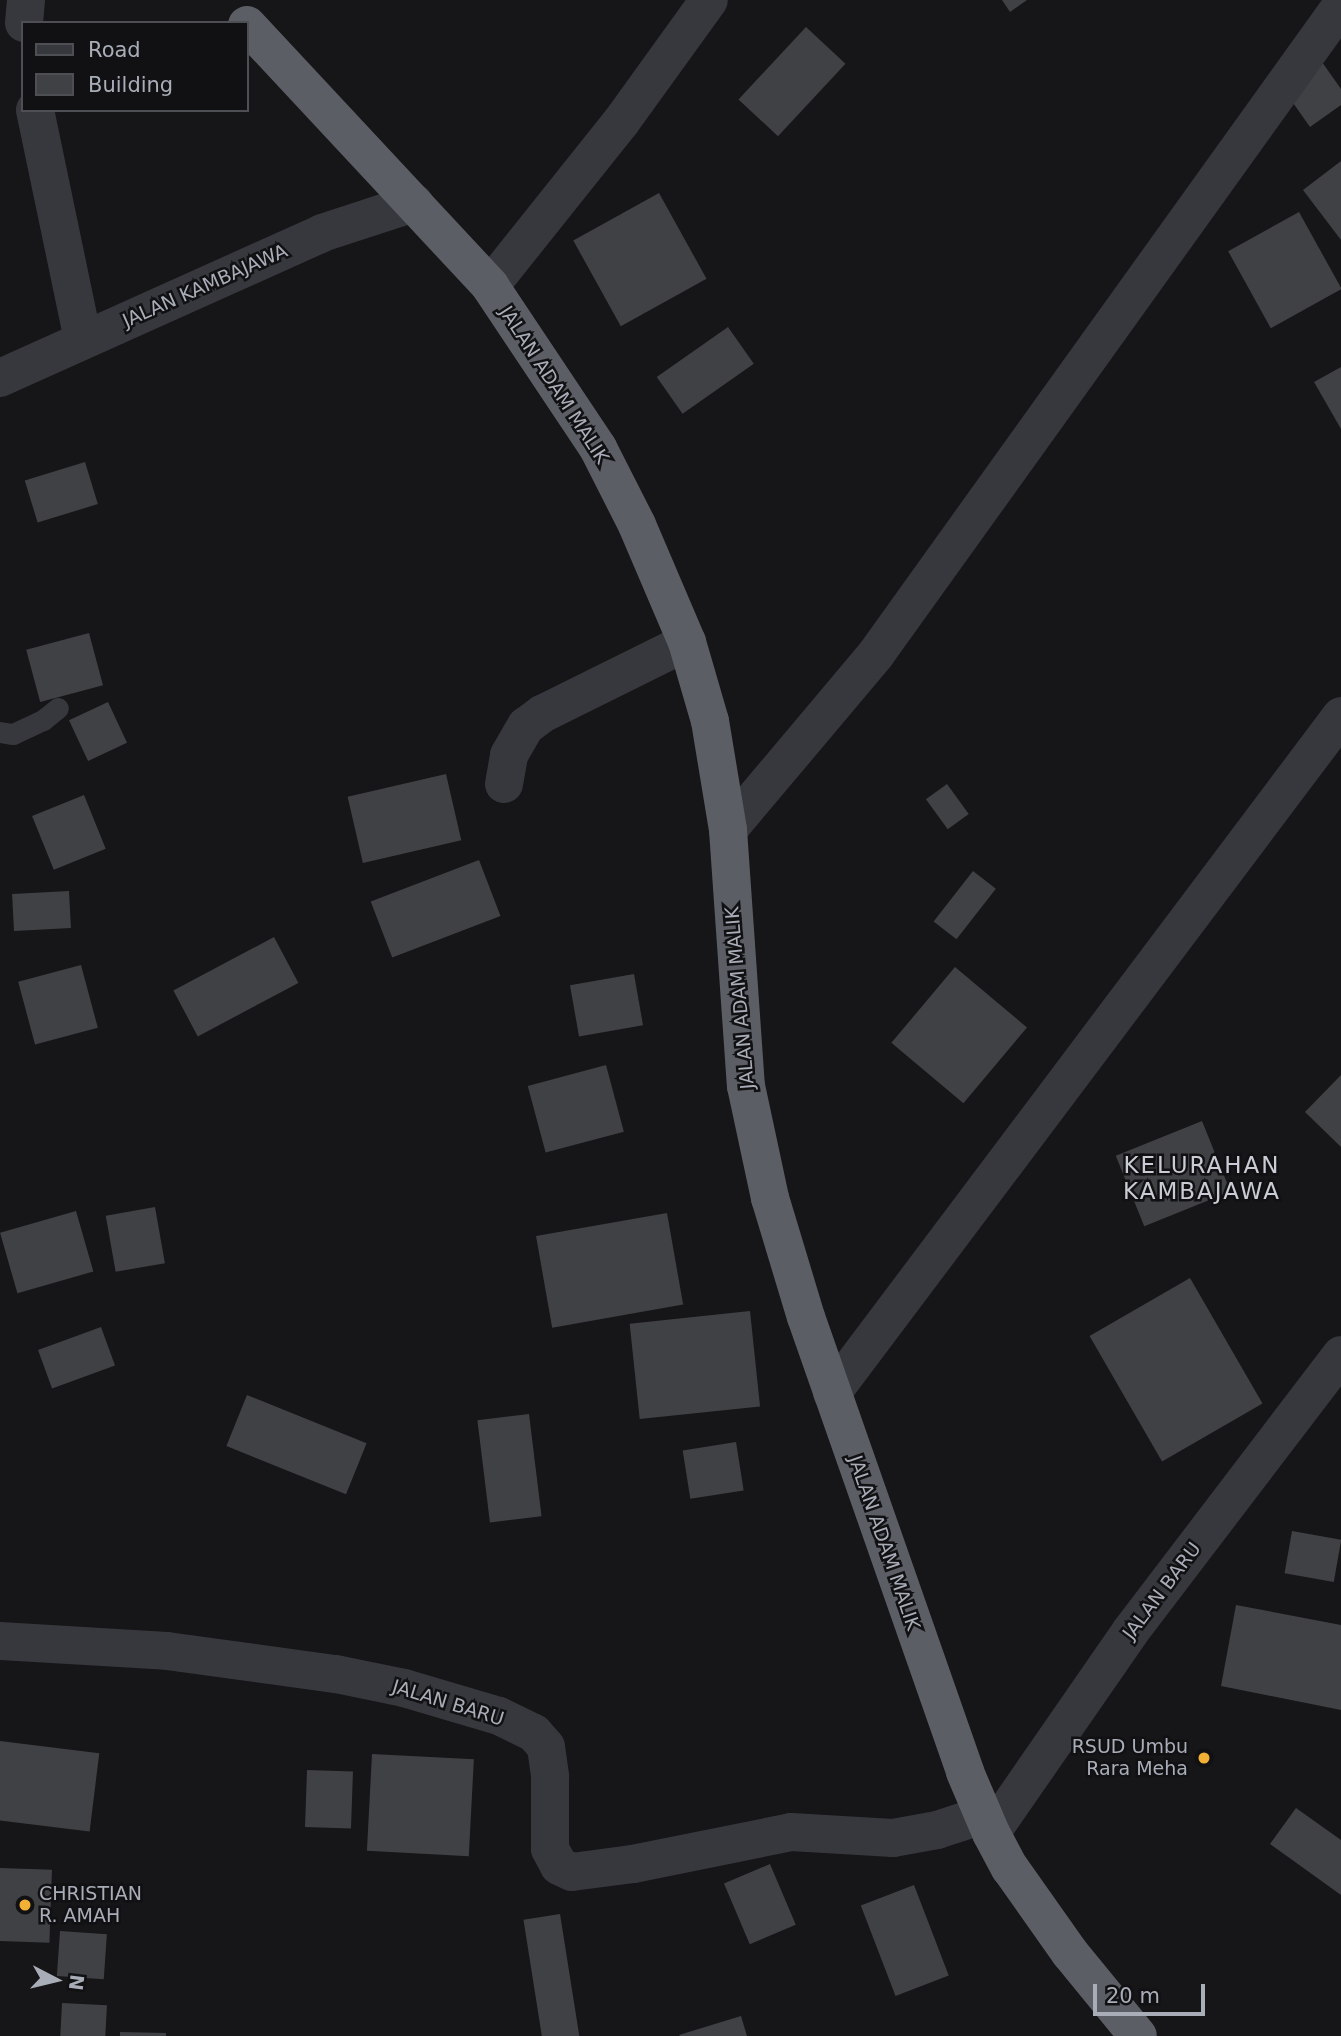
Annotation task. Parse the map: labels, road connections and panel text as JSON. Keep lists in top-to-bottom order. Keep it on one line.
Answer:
{"streets":{"highway":["JALAN ADAM MALIK"],"street":["JALAN KAMBAJAWA","JALAN BARU"]},"crossings":[["JALAN KAMBAJAWA","JALAN ADAM MALIK"],["JALAN ADAM MALIK","JALAN BARU"]],"districts":["KELURAHAN KAMBAJAWA"],"places":["RSUD Umbu Rara Meha","CHRISTIAN R. AMAH"],"legend":["Road","Building"],"scale_bar":"20 m","north":"right"}
